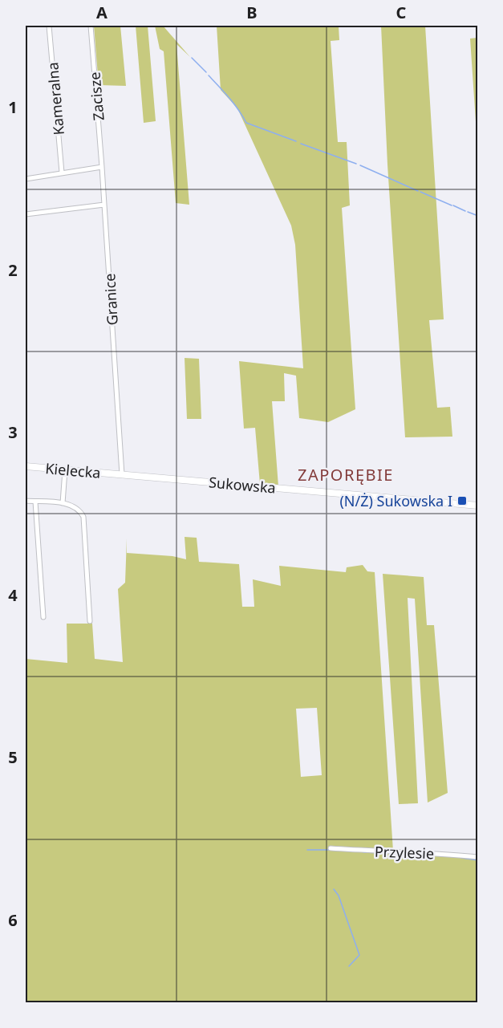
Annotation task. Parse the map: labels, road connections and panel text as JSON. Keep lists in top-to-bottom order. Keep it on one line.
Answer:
{"streets":{"street":["Zacisze","Kameralna","Granice","Kielecka","Sukowska","Przylesie"]},"crossings":[["Zacisze","Granice"],["Granice","Kielecka"],["Granice","Sukowska"],["Kielecka","Sukowska"]],"districts":["ZAPORĘBIE"],"places":{"transit":["(N/Ż) Sukowska I"]},"grid":{"columns":["A","B","C"],"rows":["1","2","3","4","5","6"]}}
